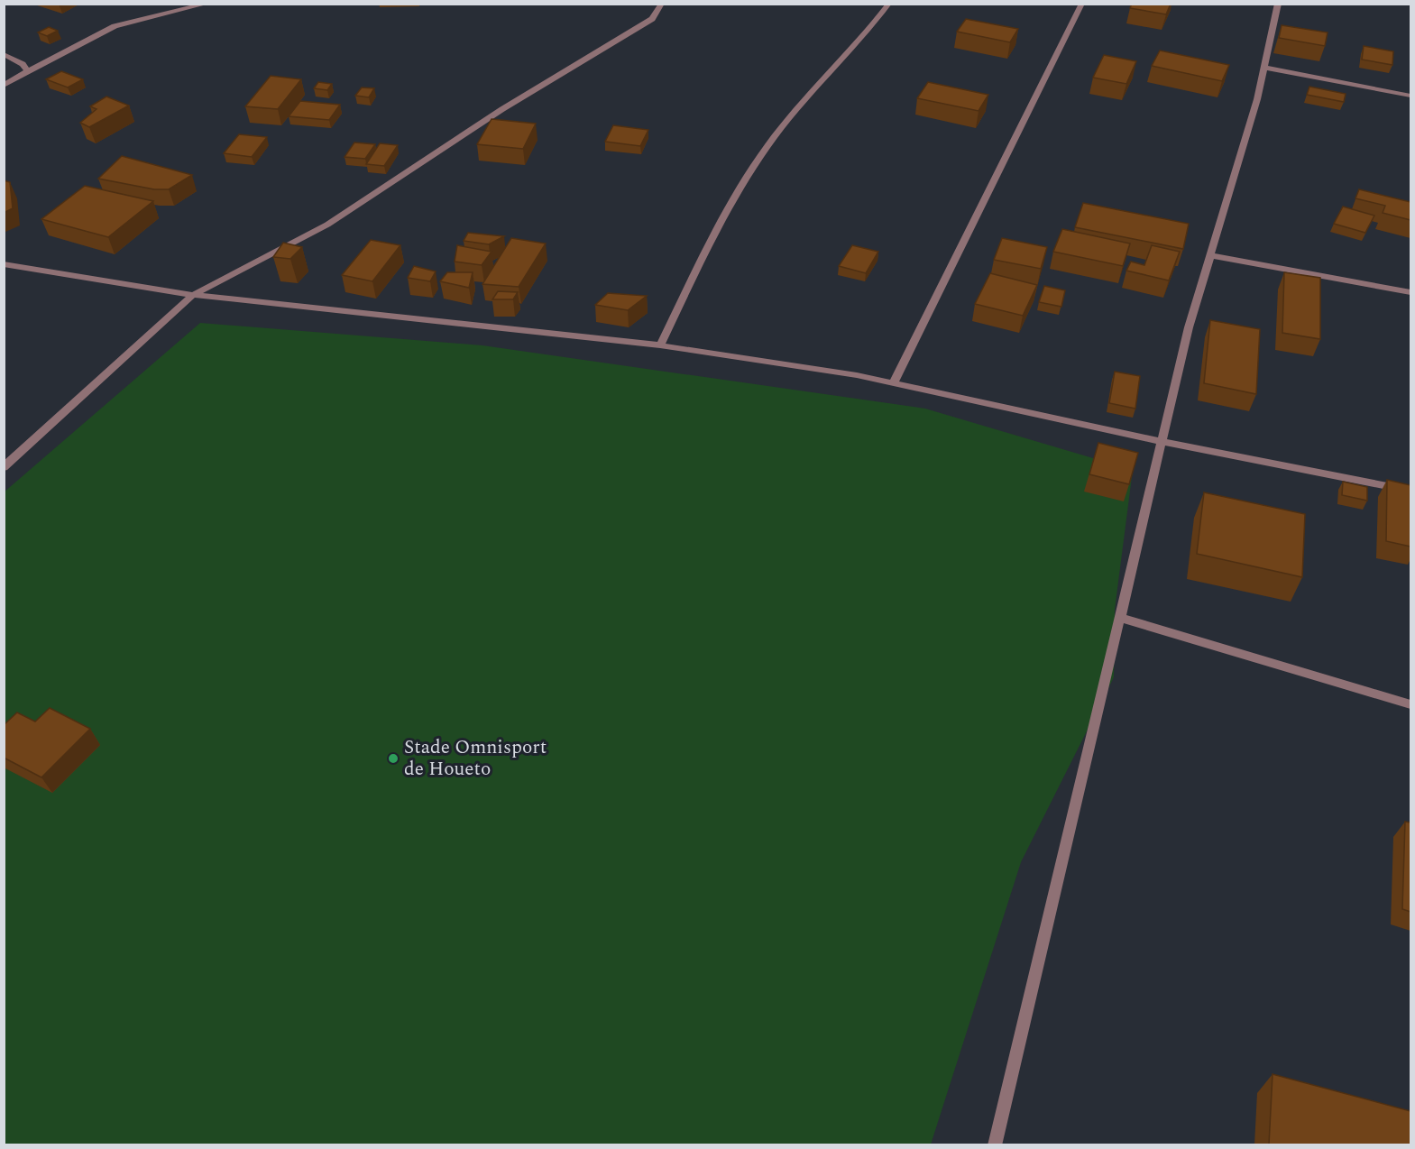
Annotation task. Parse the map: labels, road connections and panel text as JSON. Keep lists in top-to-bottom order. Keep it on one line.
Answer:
{"places":["Stade Omnisport de Houeto"]}
